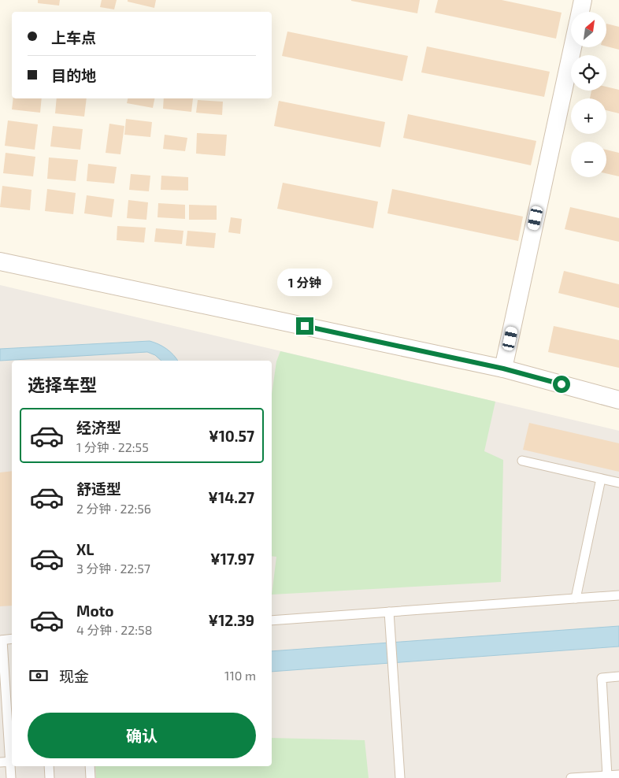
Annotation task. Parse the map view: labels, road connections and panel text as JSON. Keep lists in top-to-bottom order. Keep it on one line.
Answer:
{"north":"top right","page":{"map_buttons":["+","−"],"banner":["上车点","目的地"],"bubble":"1 分钟","heading":"选择车型","list":[{"name":"经济型","note":"1 分钟 · 22:55","value":"¥10.57"},{"name":"舒适型","note":"2 分钟 · 22:56","value":"¥14.27"},{"name":"XL","note":"3 分钟 · 22:57","value":"¥17.97"},{"name":"Moto","note":"4 分钟 · 22:58","value":"¥12.39"}],"pay":["现金","110 m"],"buttons":"确认"}}
